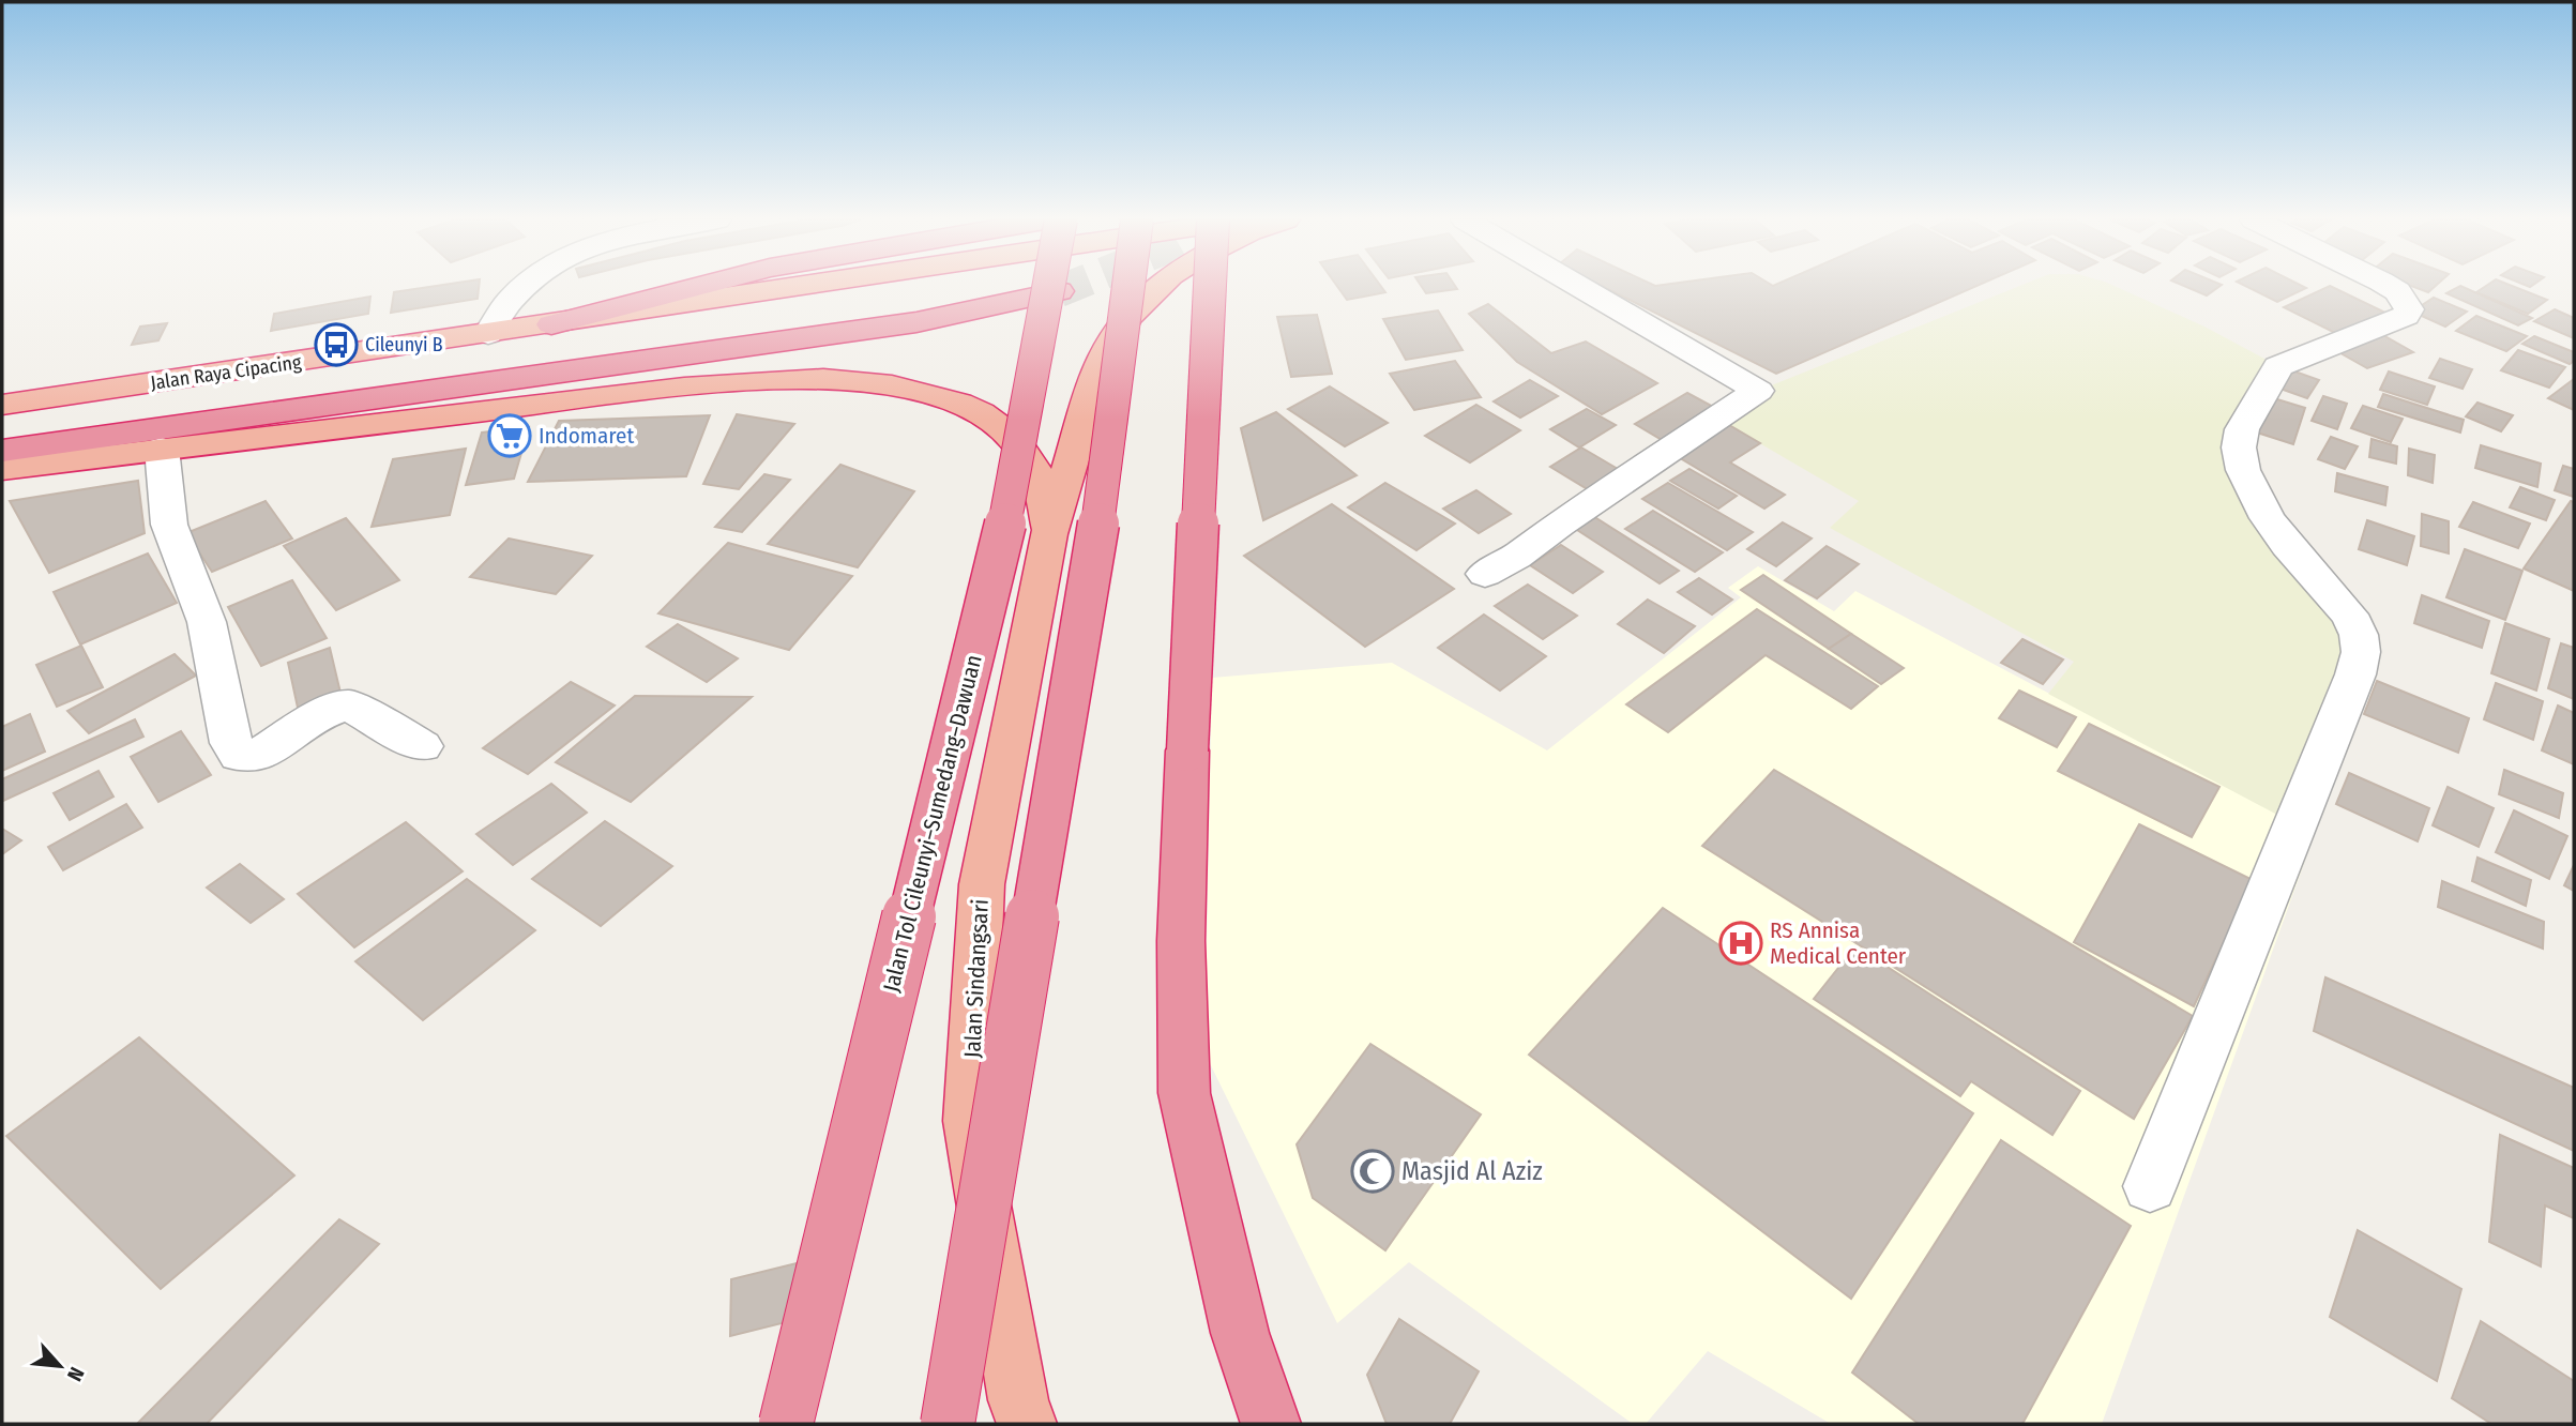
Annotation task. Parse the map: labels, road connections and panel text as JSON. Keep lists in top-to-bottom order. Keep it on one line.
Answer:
{"streets":{"highway":["Jalan Raya Cipacing","Jalan Tol Cileunyi–Sumedang–Dawuan","Jalan Sindangsari"]},"places":{"bus stop":["Cileunyi B"],"supermarket":["Indomaret"],"hospital":["RS Annisa Medical Center"],"mosque":["Masjid Al Aziz"]},"north":"bottom right"}
